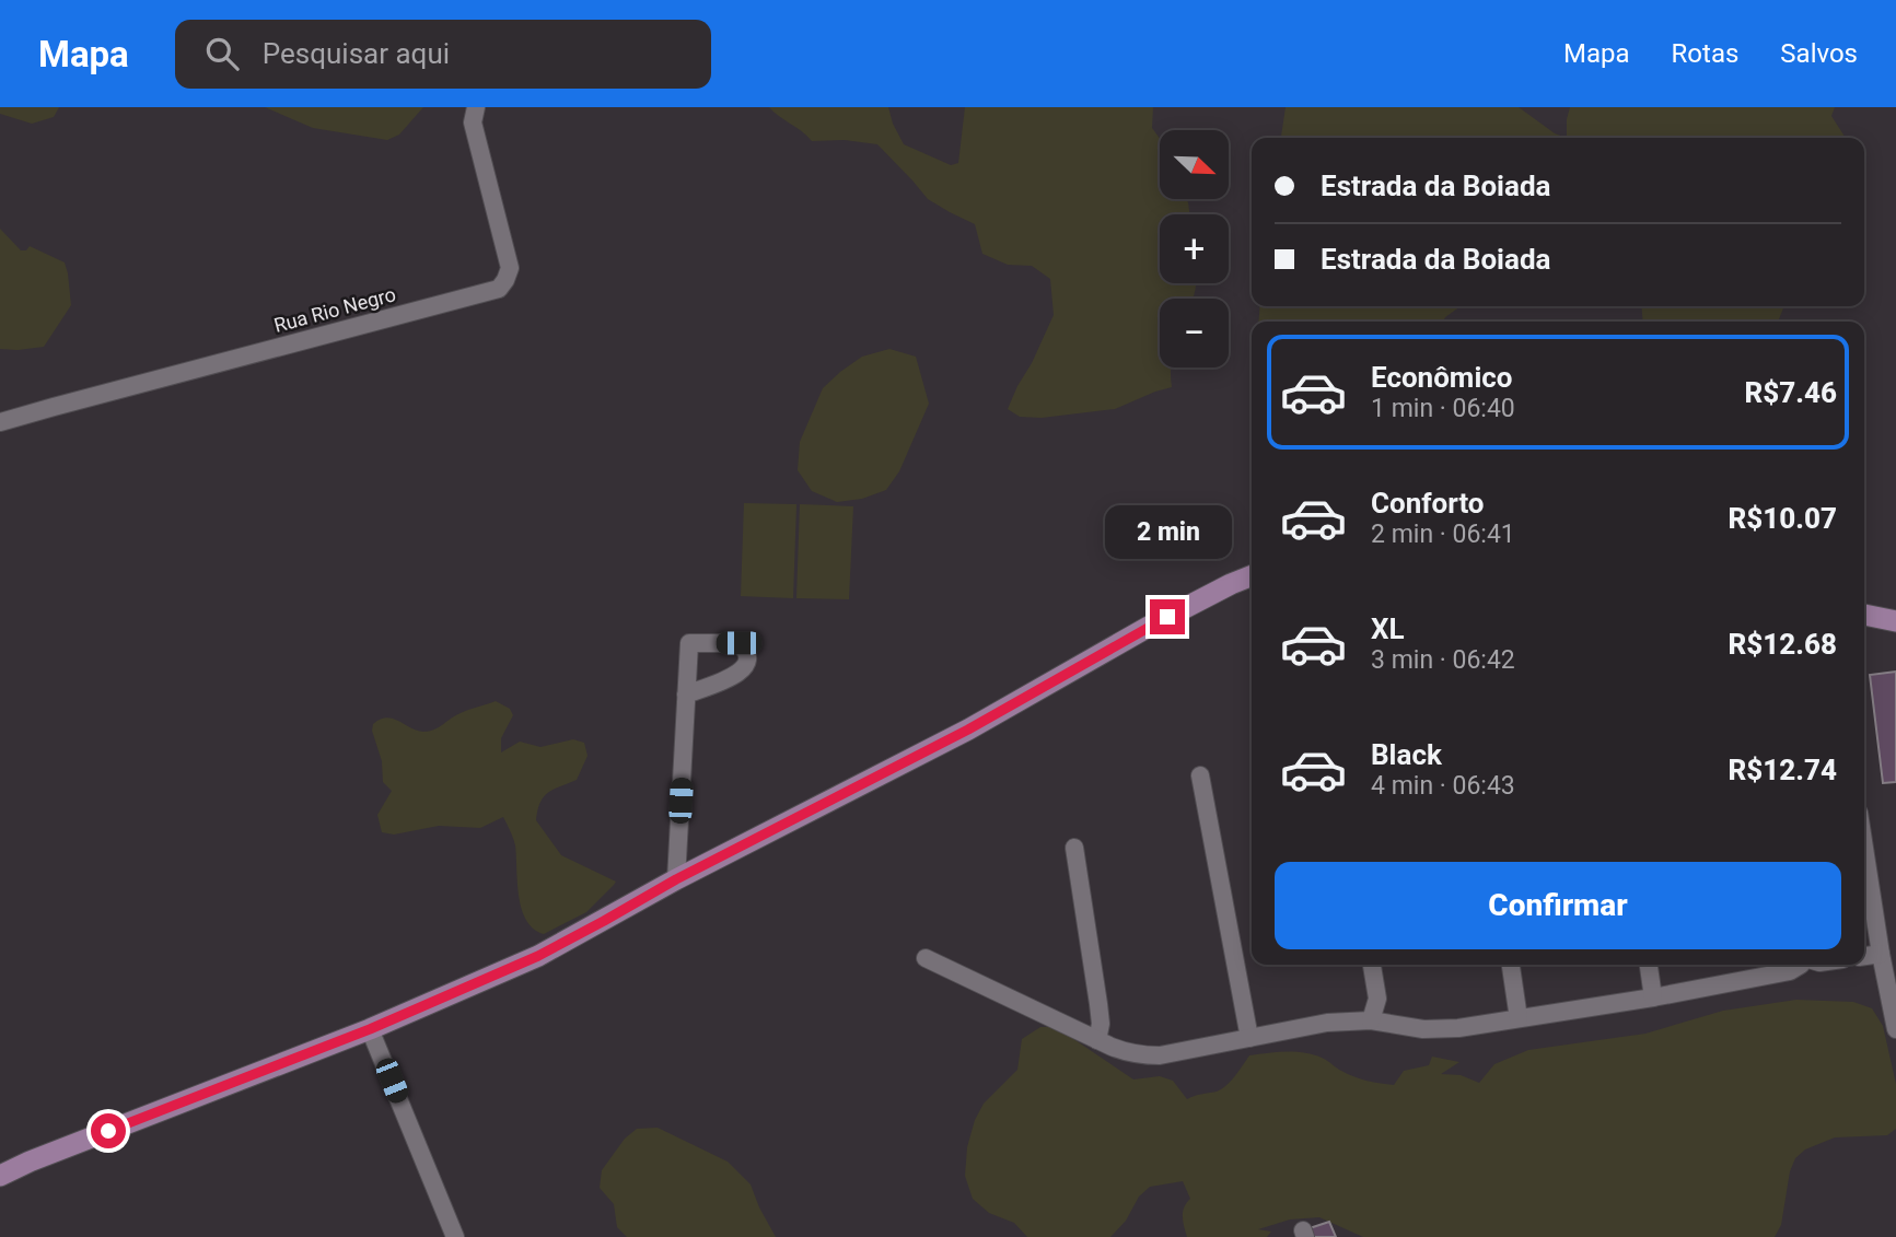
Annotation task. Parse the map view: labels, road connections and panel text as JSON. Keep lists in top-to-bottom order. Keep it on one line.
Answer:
{"streets":{"street":["Rua Rio Negro"]},"north":"bottom right","page":{"header":"Mapa","search":"Pesquisar aqui","nav":["Mapa","Rotas","Salvos"],"map_buttons":["+","−"],"banner":["Estrada da Boiada","Estrada da Boiada"],"list":[{"name":"Econômico","note":"1 min · 06:40","value":"R$7.46"},{"name":"Conforto","note":"2 min · 06:41","value":"R$10.07"},{"name":"XL","note":"3 min · 06:42","value":"R$12.68"},{"name":"Black","note":"4 min · 06:43","value":"R$12.74"}],"bubble":"2 min","buttons":"Confirmar"}}
